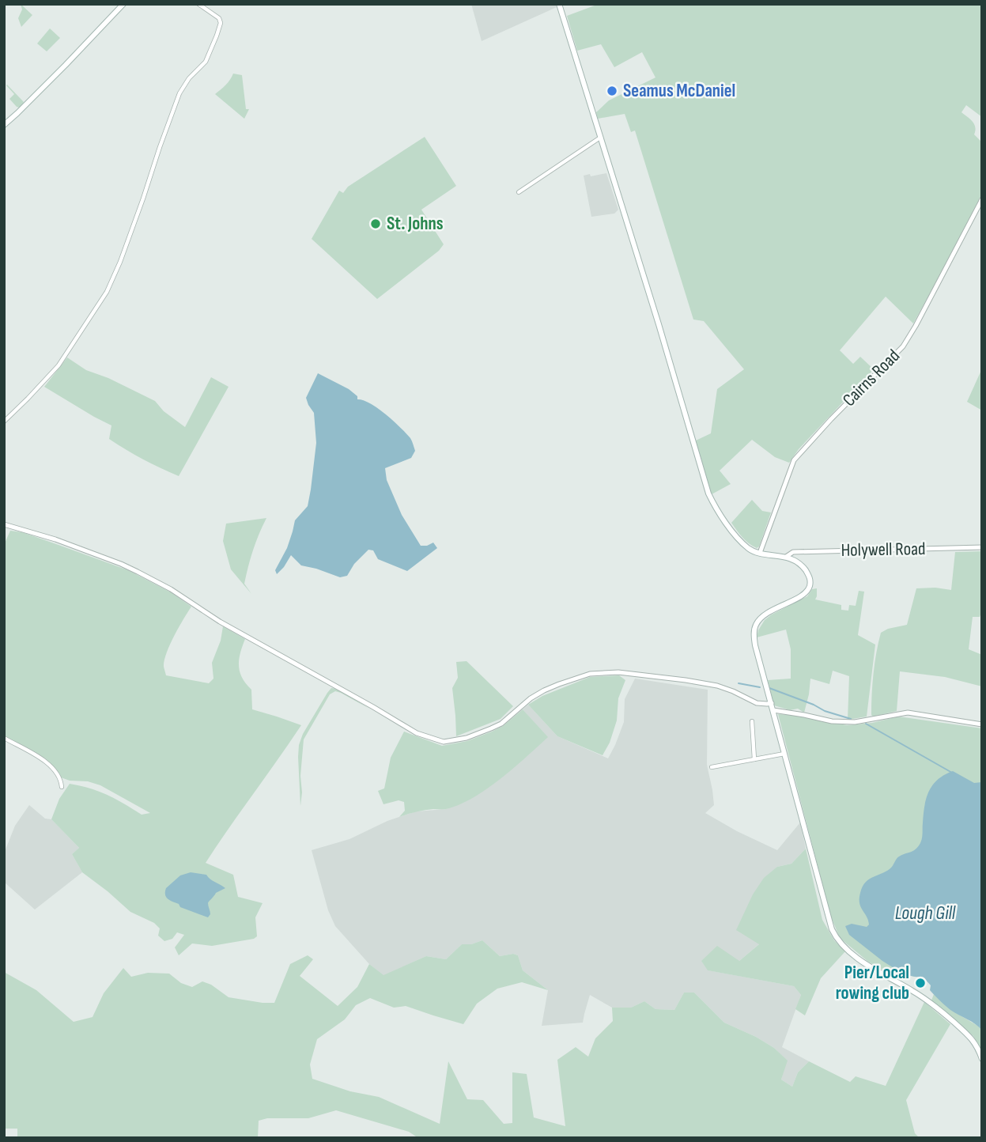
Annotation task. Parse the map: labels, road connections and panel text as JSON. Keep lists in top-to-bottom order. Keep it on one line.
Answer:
{"streets":{"street":["Cairns Road","Holywell Road"]},"water":["Lough Gill"],"places":["Seamus McDaniel","St. Johns","Pier/Local rowing club"]}
